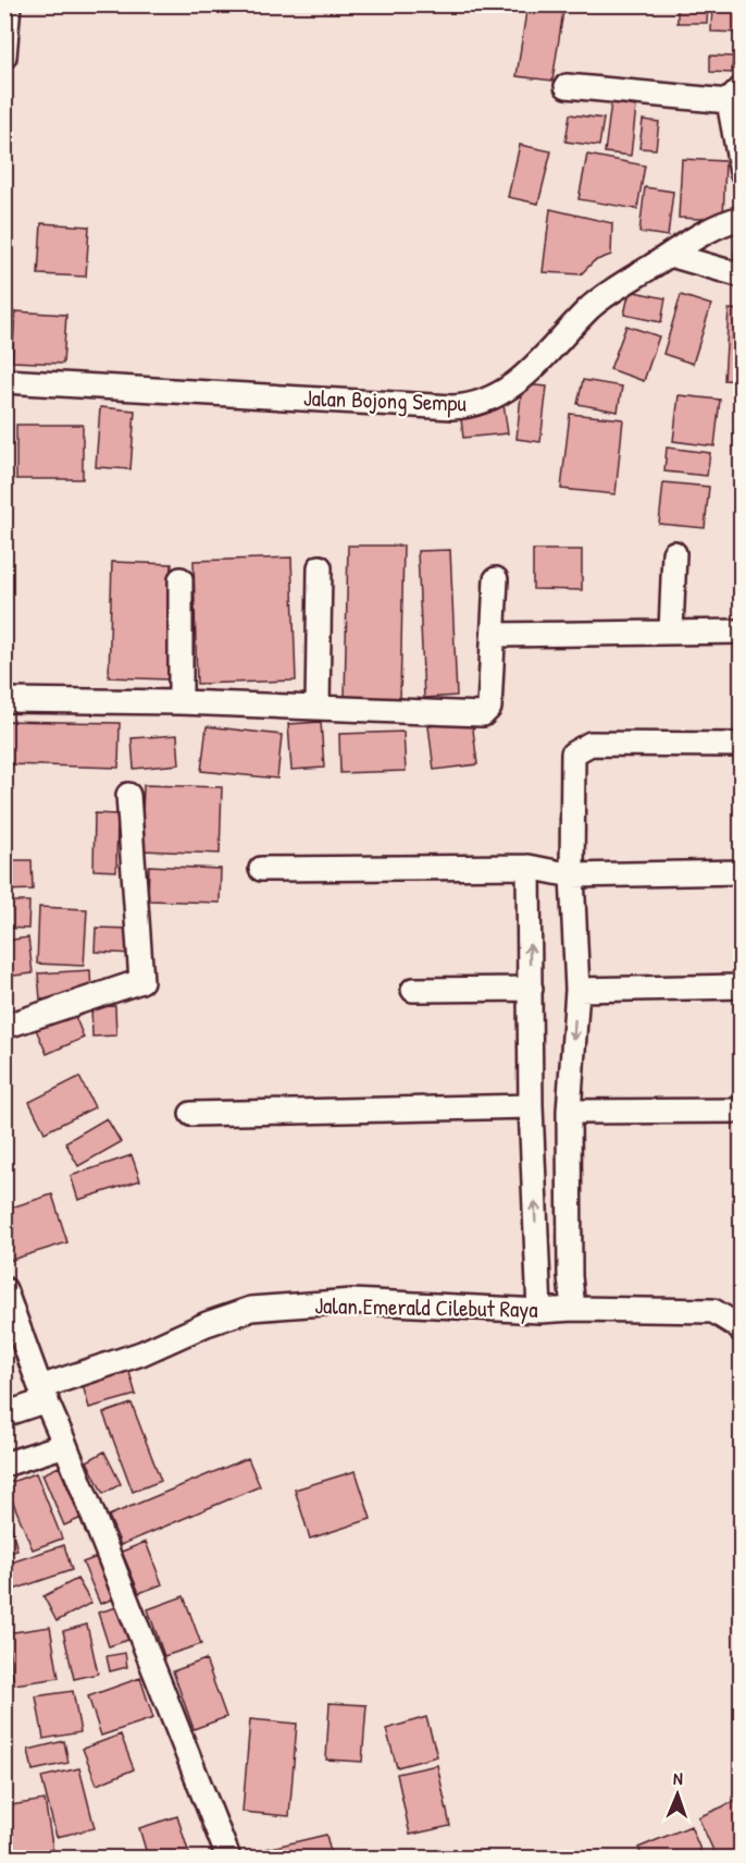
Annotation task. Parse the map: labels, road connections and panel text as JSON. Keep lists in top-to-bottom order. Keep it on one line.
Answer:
{"streets":{"street":["Jalan Bojong Sempu","Jalan Emerald Cilebut Raya"]},"north":"top"}
